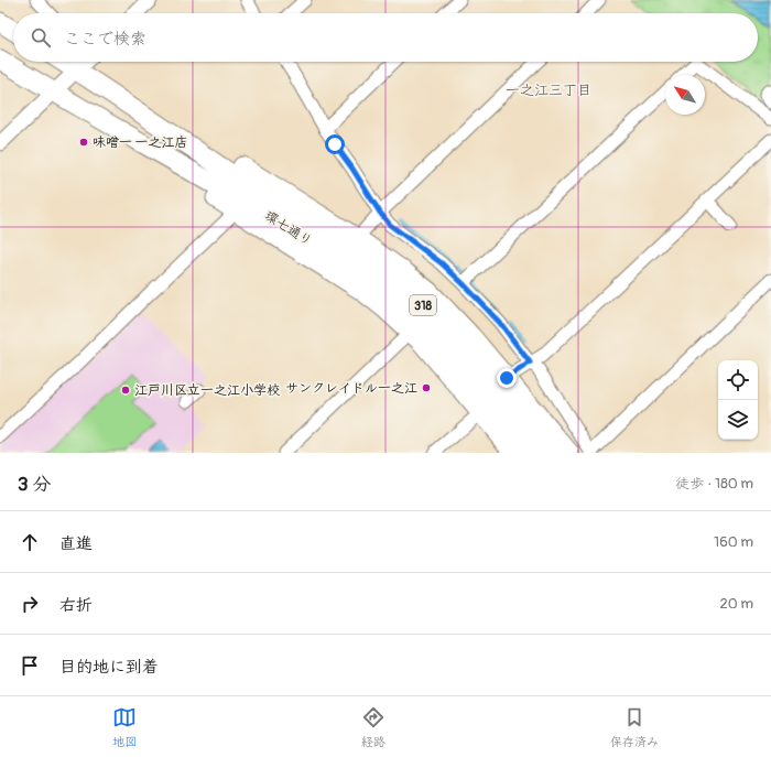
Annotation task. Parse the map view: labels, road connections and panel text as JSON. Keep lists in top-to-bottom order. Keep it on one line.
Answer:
{"streets":{"main road":["環七通り","318"]},"districts":["一之江三丁目"],"places":["味噌一 一之江店","サンクレイドル一之江","江戸川区立一之江小学校"],"north":"top left","page":{"search":"ここで検索","heading":["3 分","徒歩 · 180 m"],"list":[["直進","160 m"],["右折","20 m"],"目的地に到着"],"nav":["地図","経路","保存済み"]}}
